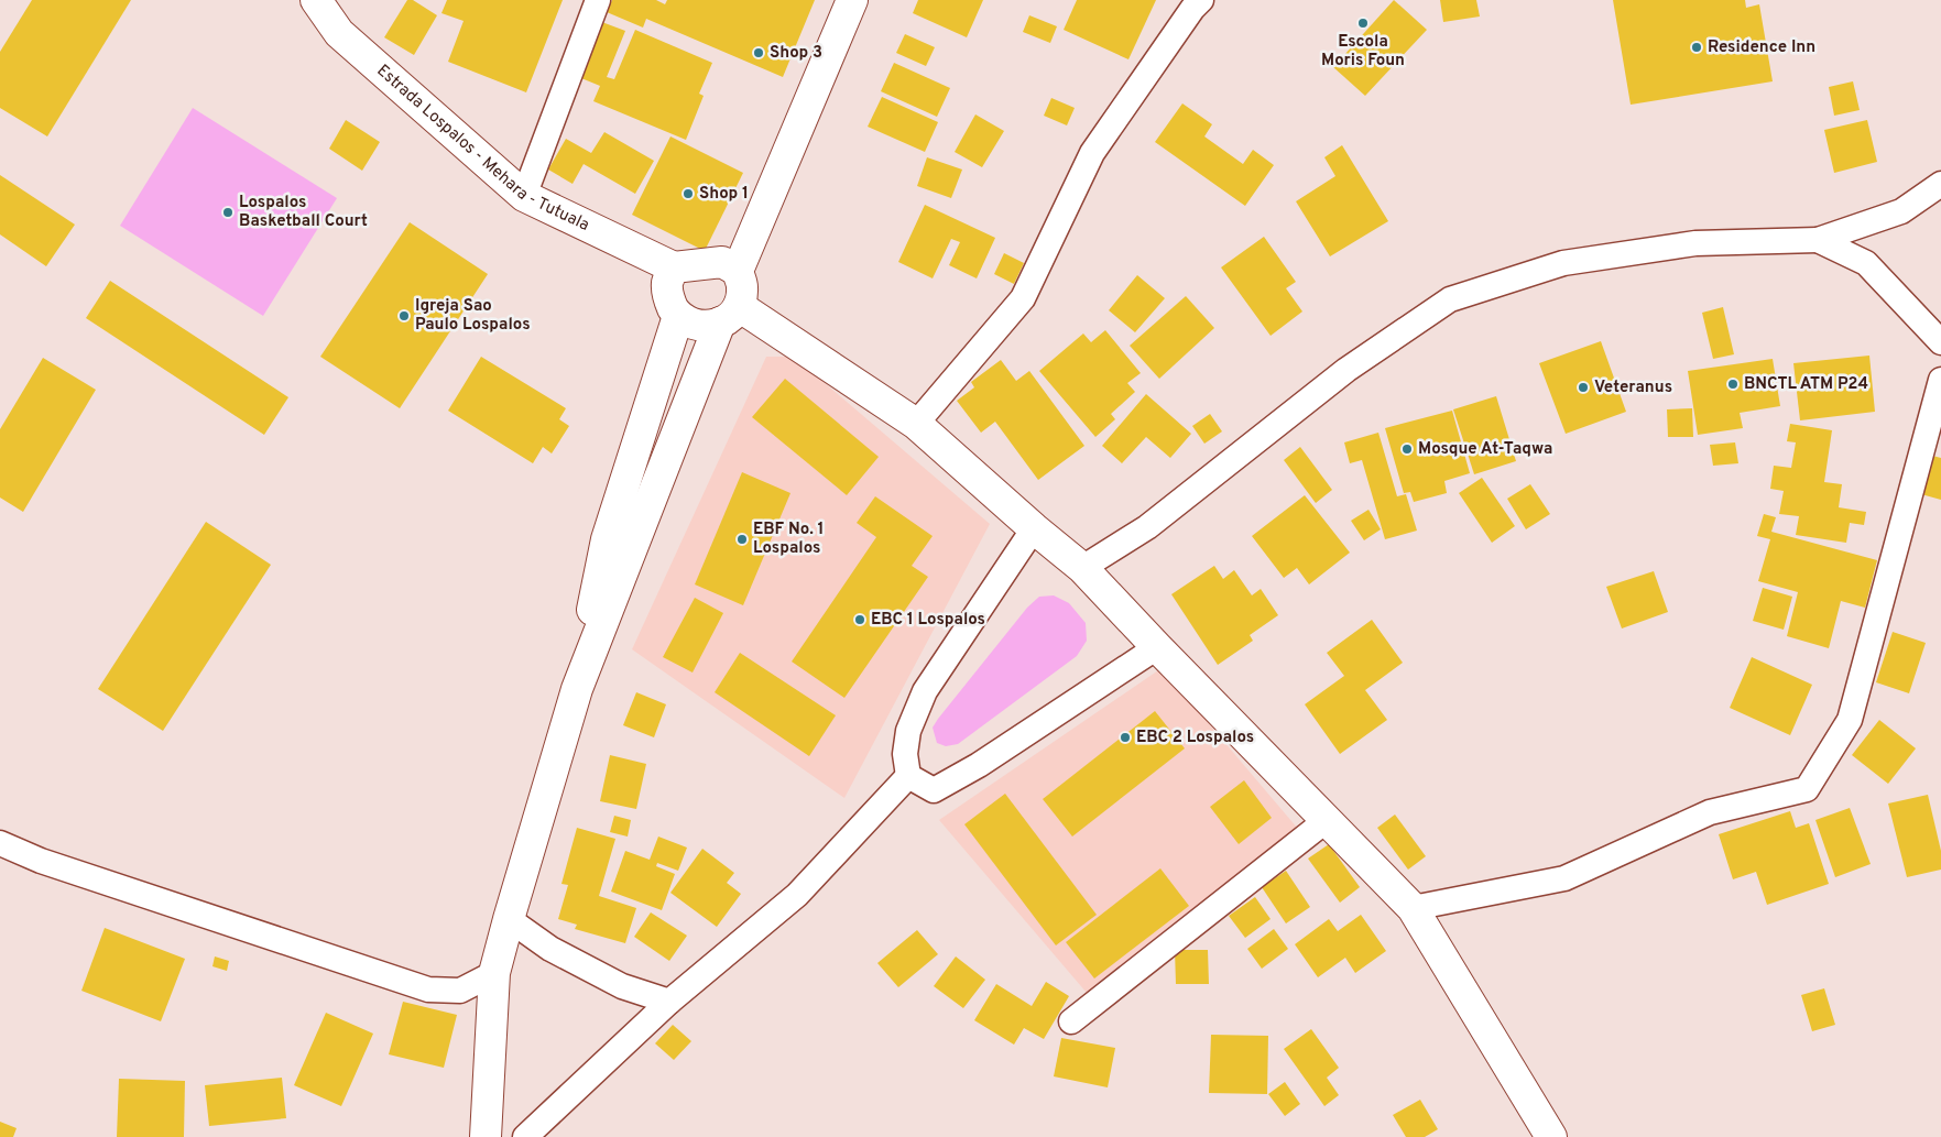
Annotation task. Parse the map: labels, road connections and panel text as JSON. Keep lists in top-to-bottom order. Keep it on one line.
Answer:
{"streets":{"main road":["Estrada Lospalos - Mehara - Tutuala"]},"places":["Escola Moris Foun","Residence Inn","Shop 3","Shop 1","Lospalos Basketball Court","Igreja Sao Paulo Lospalos","BNCTL ATM P24","Veteranus","Mosque At-Taqwa","EBF No. 1 Lospalos","EBC 1 Lospalos","EBC 2 Lospalos"]}
